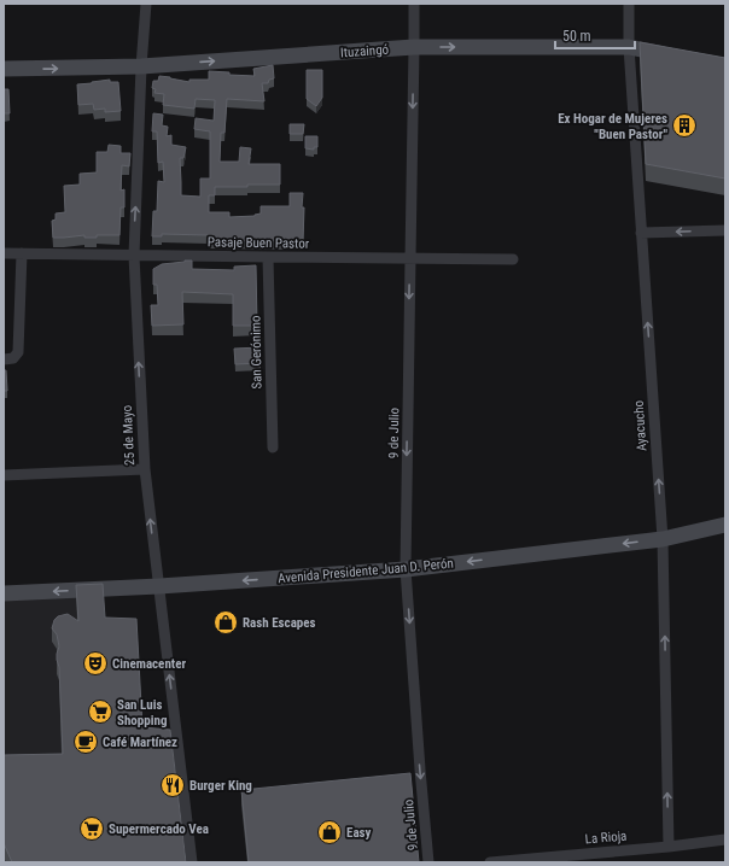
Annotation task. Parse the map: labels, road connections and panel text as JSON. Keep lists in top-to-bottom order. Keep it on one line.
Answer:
{"streets":{"street":["Ituzaingó","Pasaje Buen Pastor","San Gerónimo","Ayacucho","9 de Julio","25 de Mayo","Avenida Presidente Juan D. Perón","La Rioja"]},"crossings":[["Ituzaingó","Ayacucho"],["Ituzaingó","9 de Julio"],["Ituzaingó","25 de Mayo"],["Pasaje Buen Pastor","San Gerónimo"],["Pasaje Buen Pastor","9 de Julio"],["Pasaje Buen Pastor","25 de Mayo"],["Ayacucho","Avenida Presidente Juan D. Perón"],["Ayacucho","La Rioja"],["9 de Julio","Avenida Presidente Juan D. Perón"],["25 de Mayo","Avenida Presidente Juan D. Perón"]],"one_way":["Ituzaingó","Ayacucho","9 de Julio","25 de Mayo","Avenida Presidente Juan D. Perón"],"places":{"building":["Ex Hogar de Mujeres \"Buen Pastor\""],"shop":["Rash Escapes","Easy"],"theatre":["Cinemacenter"],"supermarket":["San Luis Shopping","Supermercado Vea"],"cafe":["Café Martínez"],"restaurant":["Burger King"]},"scale_bar":"50 m"}
